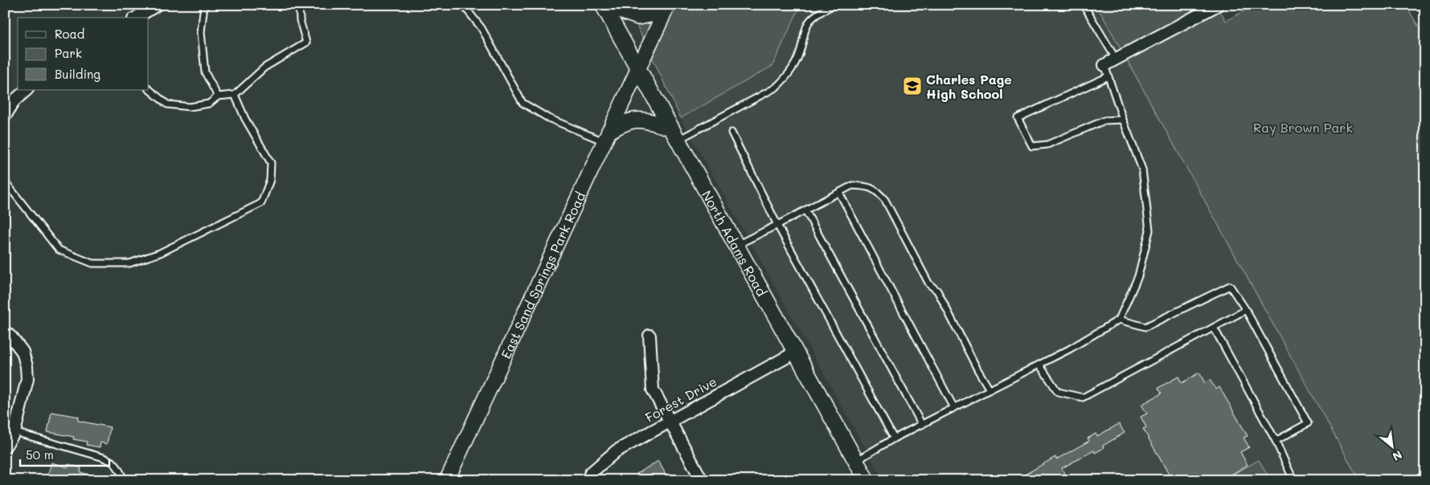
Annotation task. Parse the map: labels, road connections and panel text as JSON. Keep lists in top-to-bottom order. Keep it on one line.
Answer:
{"streets":{"main road":["North Adams Road"],"street":["East Sand Springs Park Road","Forest Drive"]},"crossings":[["North Adams Road","East Sand Springs Park Road"],["North Adams Road","Forest Drive"]],"parks":["Ray Brown Park"],"places":{"school or university":["Charles Page High School"]},"legend":["Road","Park","Building"],"scale_bar":"50 m","north":"bottom right"}
